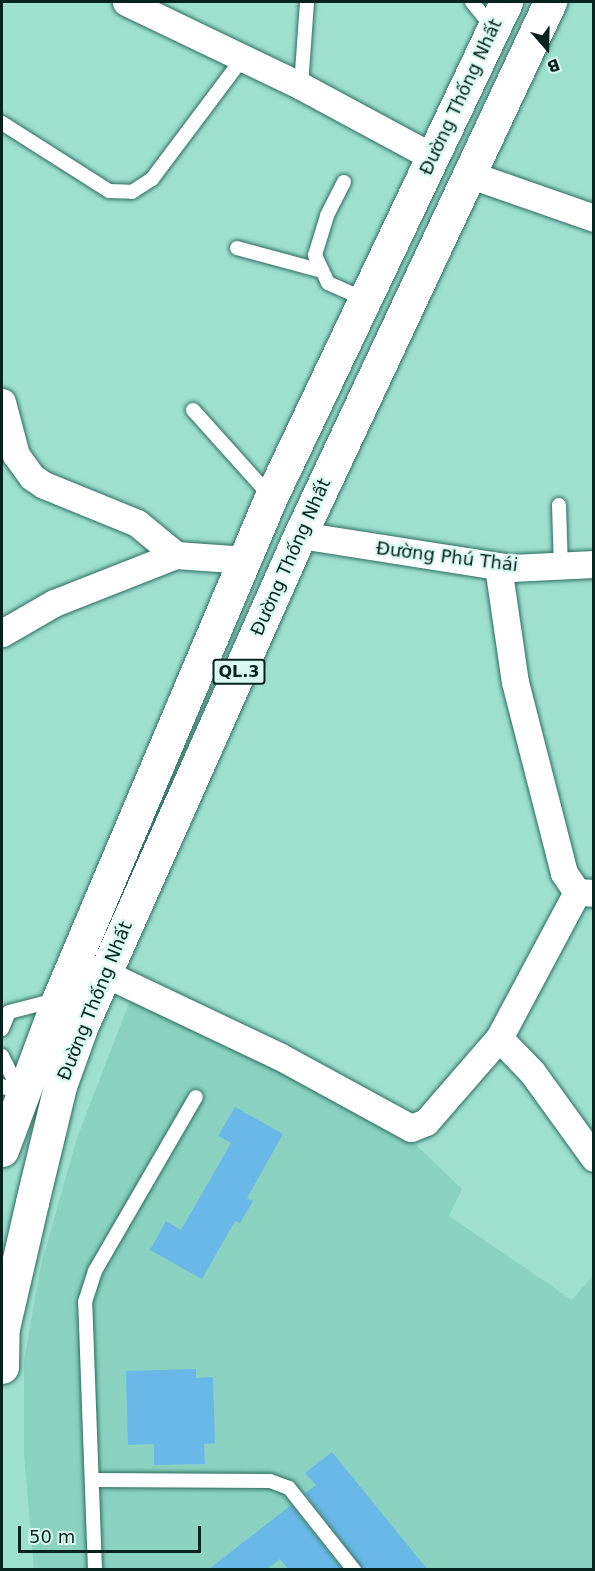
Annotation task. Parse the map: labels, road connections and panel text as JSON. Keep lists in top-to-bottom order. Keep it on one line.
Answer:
{"streets":{"highway":["Đường Thống Nhất","QL.3"],"street":["Đường Phú Thái"]},"crossings":[["Đường Thống Nhất","Đường Phú Thái"]],"scale_bar":"50 m","north":"bottom"}
